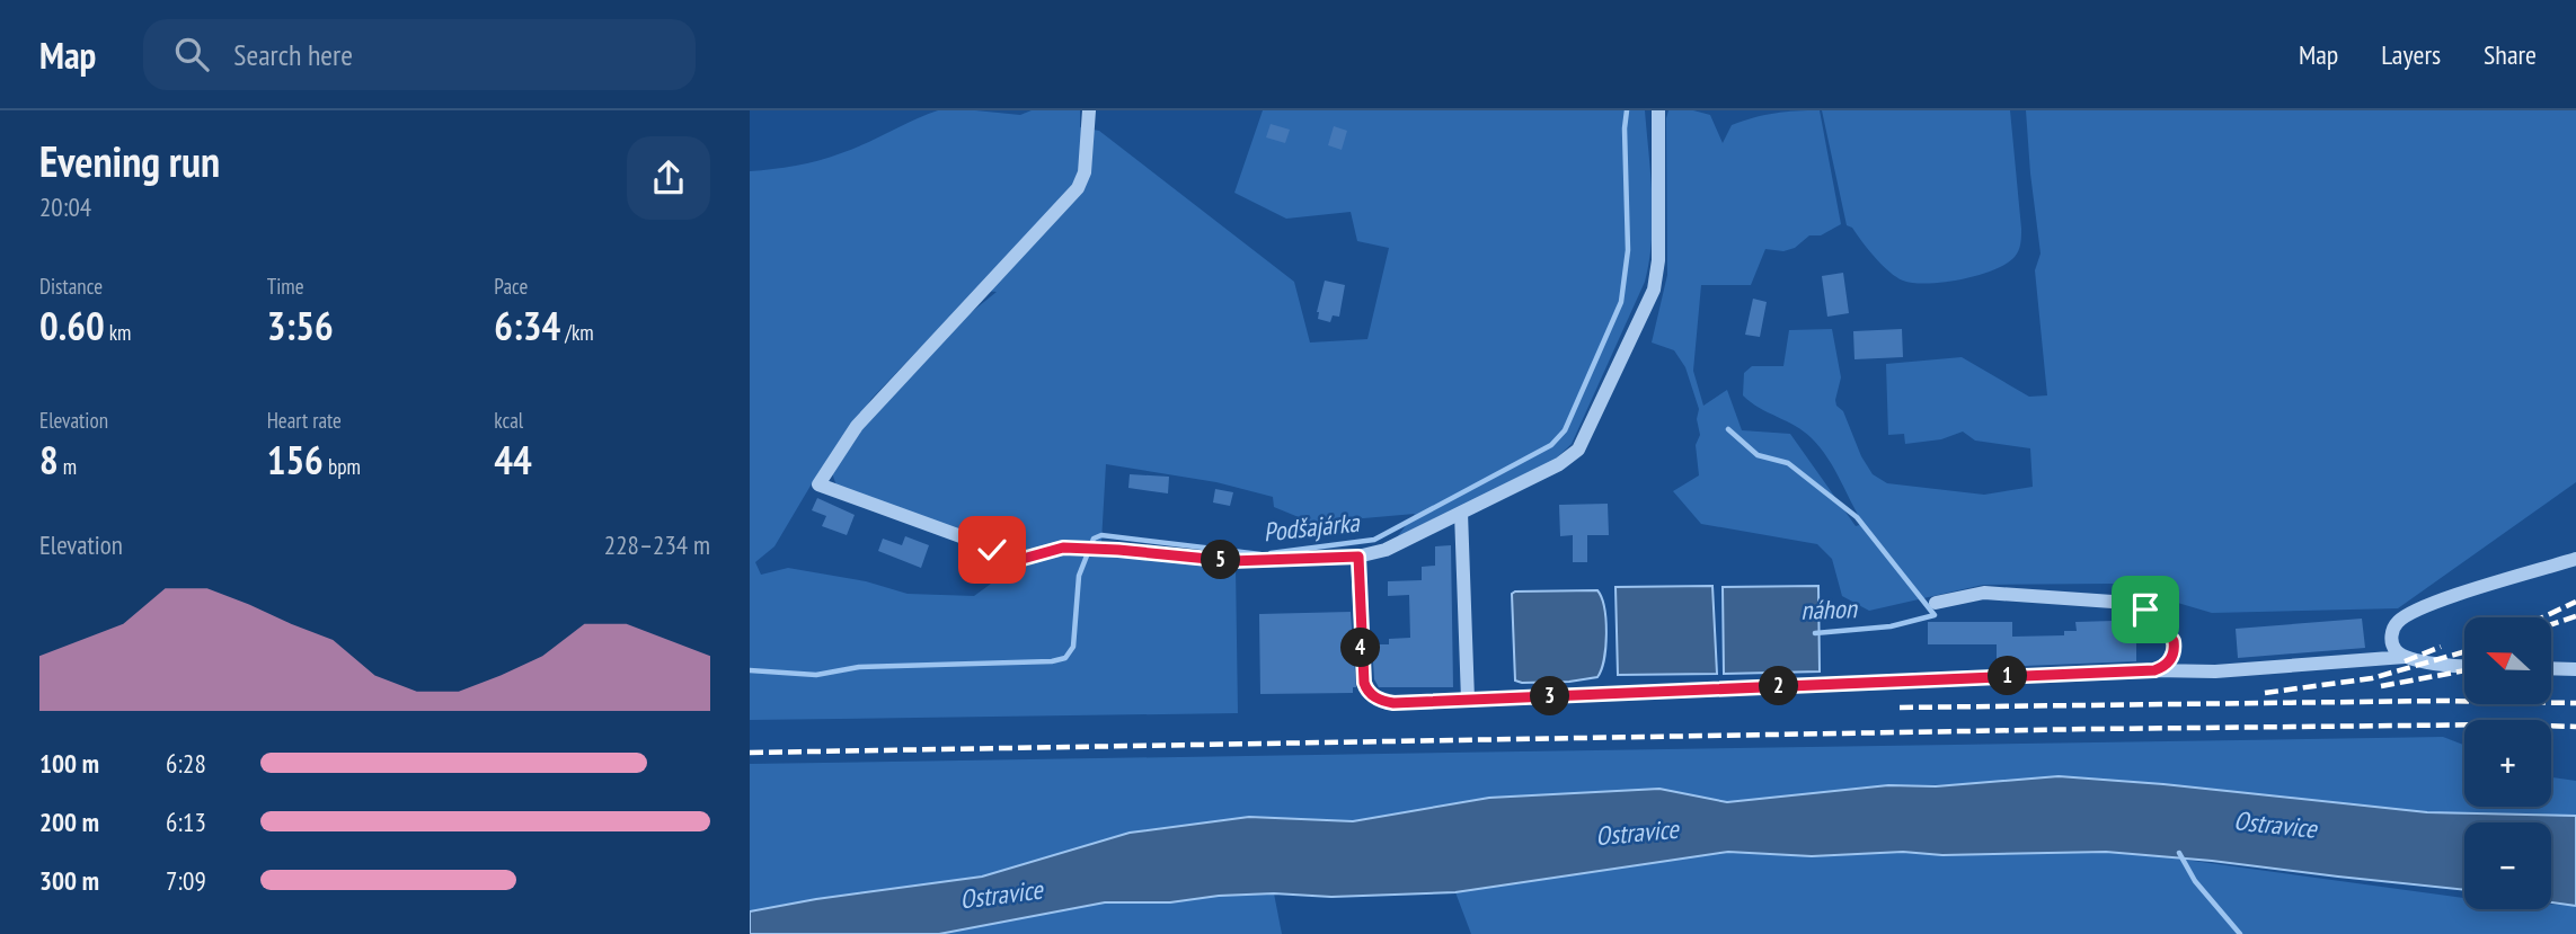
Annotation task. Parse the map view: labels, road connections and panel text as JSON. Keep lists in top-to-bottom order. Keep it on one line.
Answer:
{"water":["Podšajárka","náhon","Ostravice"],"north":"left","page":{"header":"Map","search":"Search here","nav":["Map","Layers","Share"],"heading":["Evening run","20:04"],"stats":[["Distance","0.60 km"],["Time","3:56"],["Pace","6:34 /km"],["Elevation","8 m"],["Heart rate","156 bpm"],["kcal","44"]],"chart":["Elevation","228–234 m"],"pins":["5","4","1","2","3"],"map_buttons":["+","−"],"list":[{"name":"100 m","note":"6:28"},{"name":"200 m","note":"6:13"},{"name":"300 m","note":"7:09"}]}}
